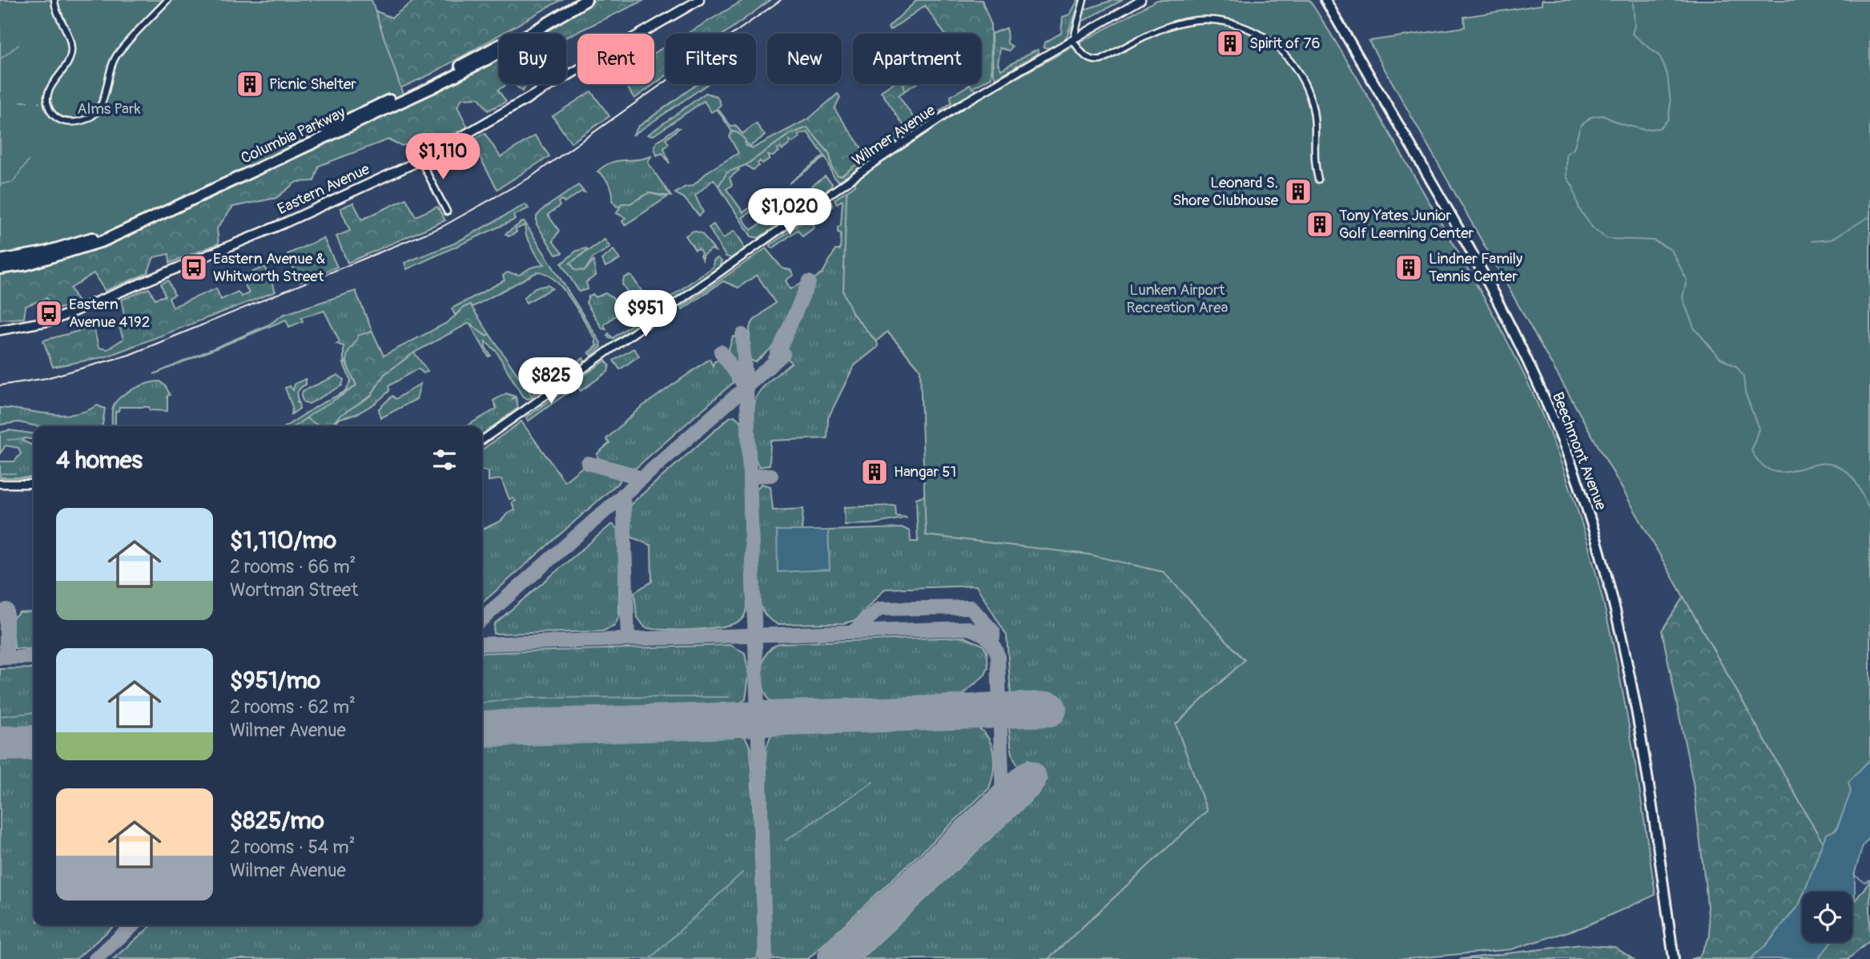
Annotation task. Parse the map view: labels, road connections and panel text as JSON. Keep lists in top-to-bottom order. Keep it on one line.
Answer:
{"streets":{"highway":["Columbia Parkway","Beechmont Avenue"],"main road":["Eastern Avenue"],"street":["Wilmer Avenue"]},"parks":["Alms Park","Lunken Airport Recreation Area"],"places":{"building":["Spirit of 76","Picnic Shelter","Leonard S. Shore Clubhouse","Tony Yates Junior Golf Learning Center","Lindner Family Tennis Center","Hangar 51"],"bus stop":["Eastern Avenue & Whitworth Street","Eastern Avenue 4192"]},"page":{"chip":["Buy","Rent","Filters","New","Apartment"],"price":["$1,110","$1,020","$951","$825"],"heading":"4 homes","list":[{"name":"$1,110/mo","note":"2 rooms · 66 m² · Wortman Street"},{"name":"$951/mo","note":"2 rooms · 62 m² · Wilmer Avenue"},{"name":"$825/mo","note":"2 rooms · 54 m² · Wilmer Avenue"}]}}
